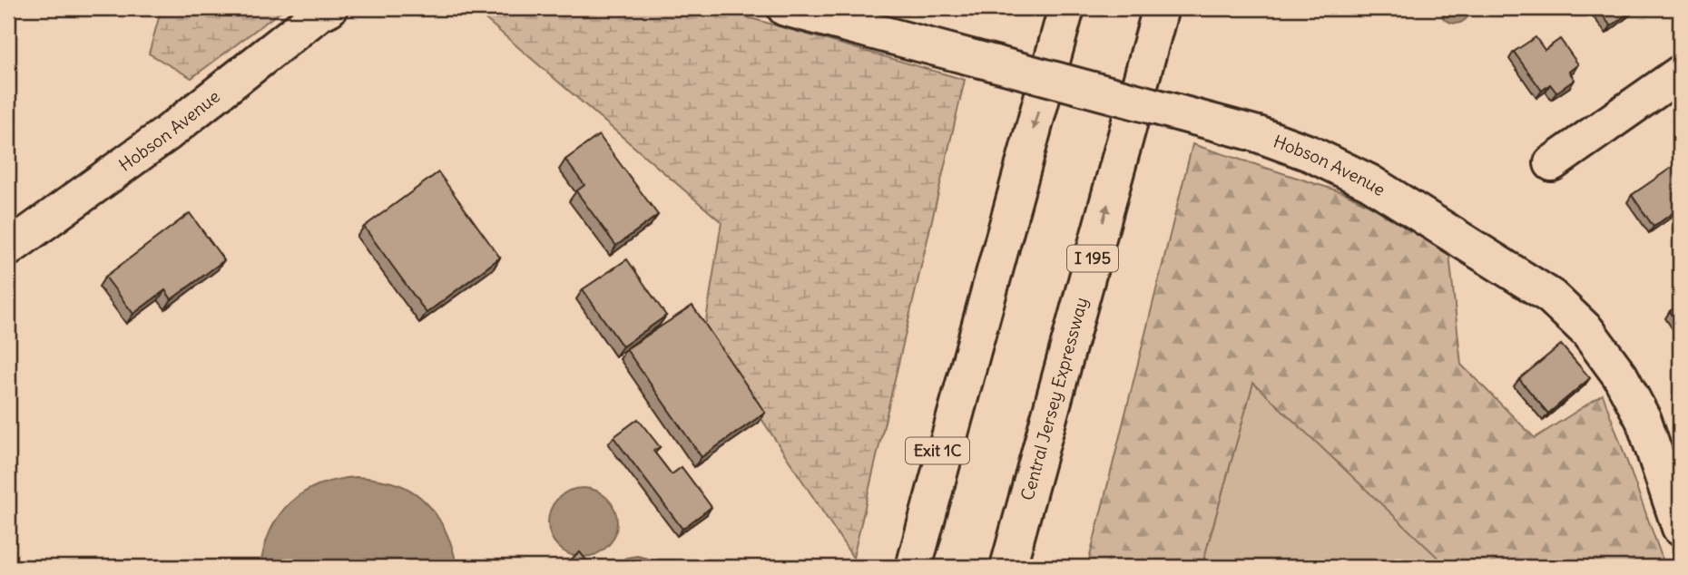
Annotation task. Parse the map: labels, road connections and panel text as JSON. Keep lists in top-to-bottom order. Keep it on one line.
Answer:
{"streets":{"main road":["Hobson Avenue","I 195","Central Jersey Expressway","Exit 1C"]}}
